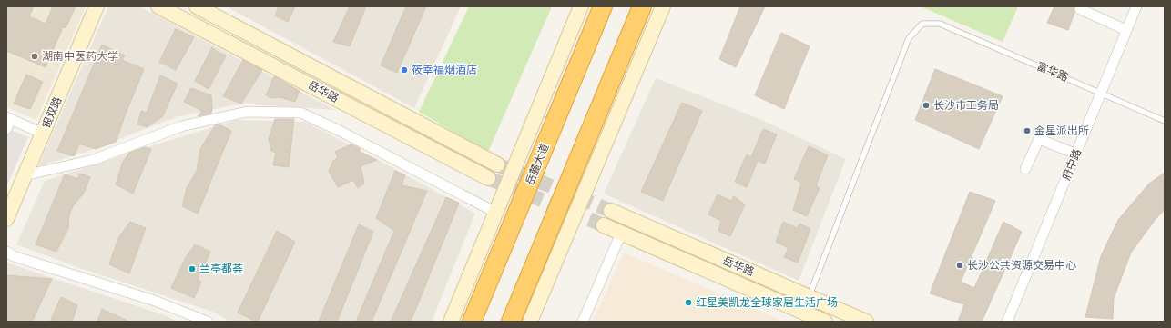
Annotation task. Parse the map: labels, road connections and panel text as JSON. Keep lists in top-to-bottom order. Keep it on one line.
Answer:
{"streets":{"highway":["岳麓大道"],"street":["岳华路","银双路","府中路"],"lane":["富华路"]},"crossings":[["富华路","岳华路"],["富华路","府中路"]],"places":["湖南中医药大学","筱幸福烟酒店","长沙市工务局","金星派出所","长沙公共资源交易中心","兰亭都荟","红星美凯龙全球家居生活广场"]}
